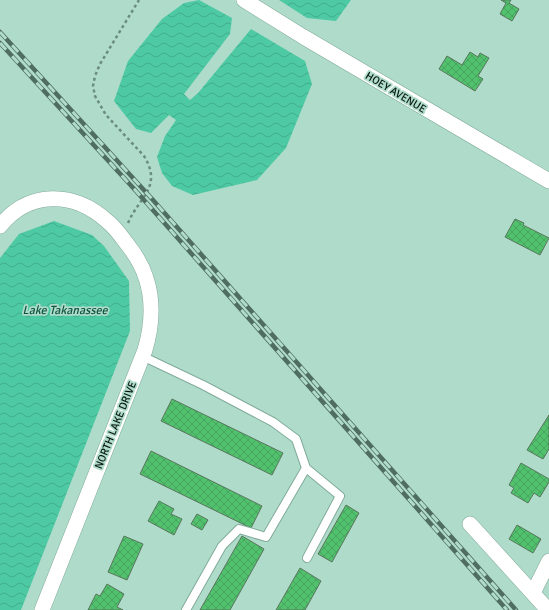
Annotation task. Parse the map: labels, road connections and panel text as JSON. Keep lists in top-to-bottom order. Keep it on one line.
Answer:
{"streets":{"street":["HOEY AVENUE","NORTH LAKE DRIVE"]},"water":["Lake Takanassee"]}
